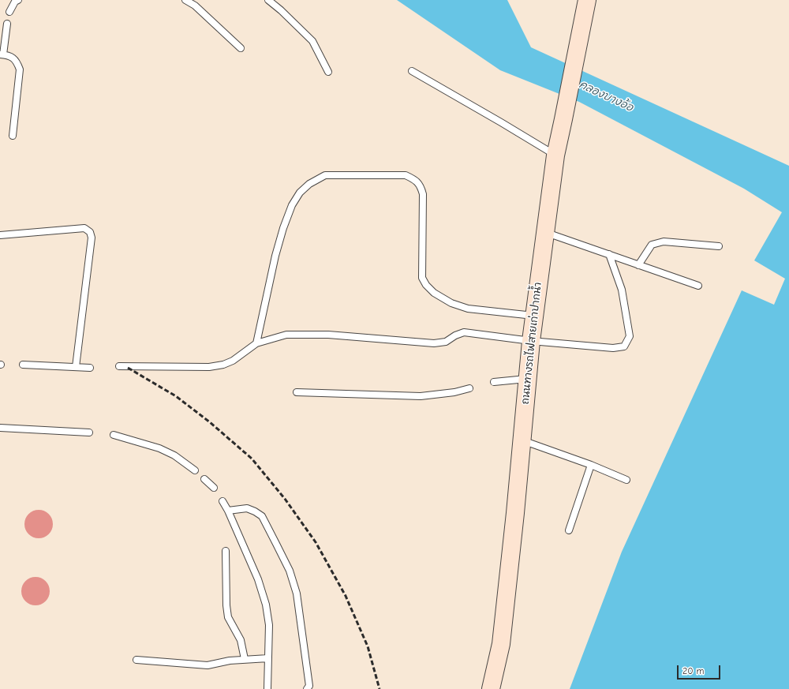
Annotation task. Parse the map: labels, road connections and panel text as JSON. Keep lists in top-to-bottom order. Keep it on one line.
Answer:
{"streets":{"main road":["ถนนทางรถไฟสายเก่าปากน้ำ"]},"water":["คลองบางอ้อ"],"scale_bar":"20 m"}
